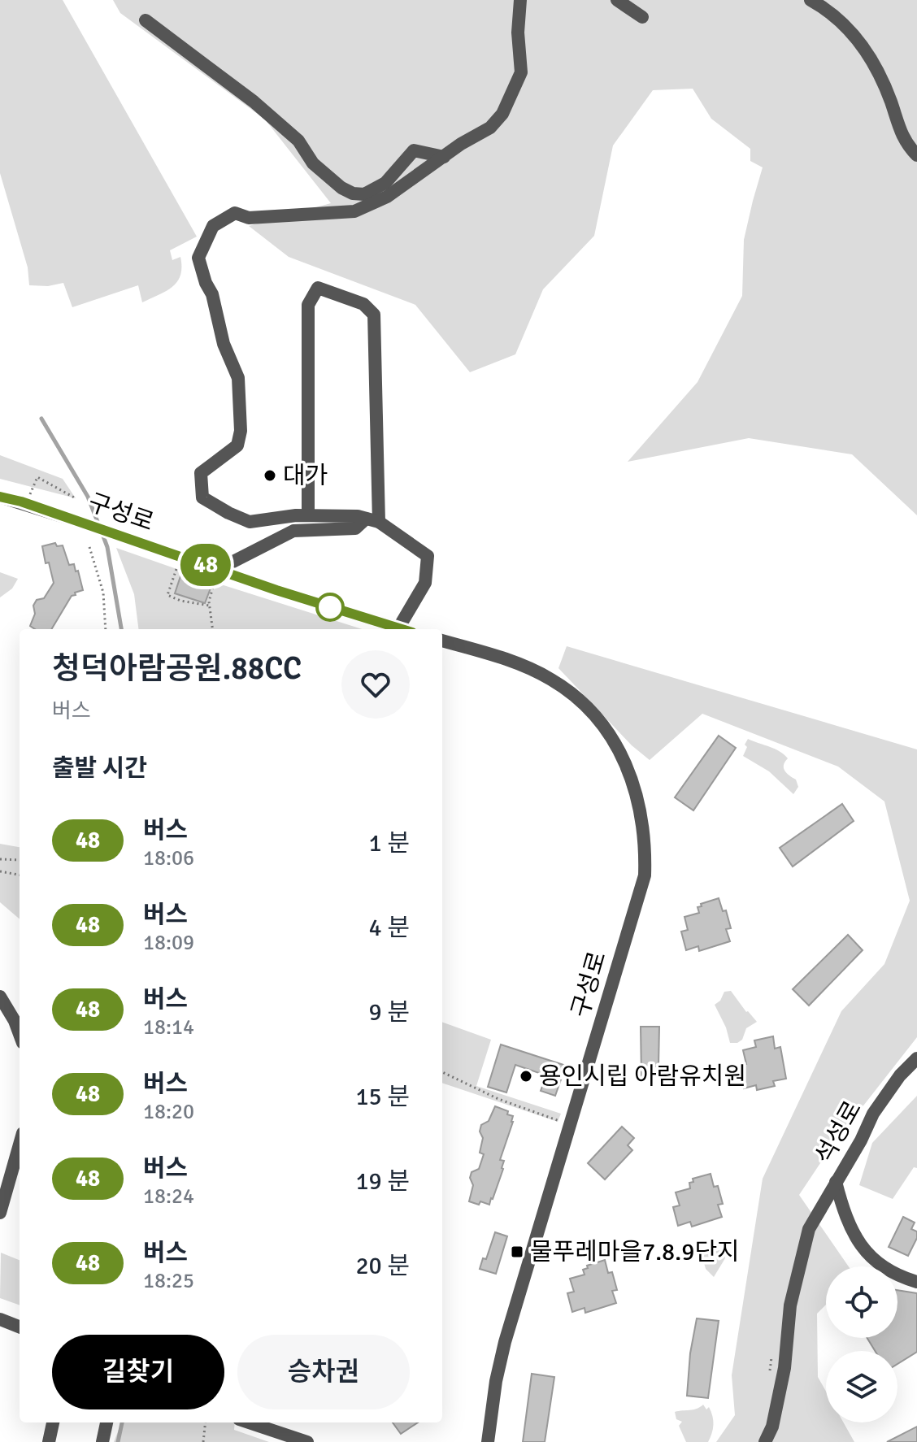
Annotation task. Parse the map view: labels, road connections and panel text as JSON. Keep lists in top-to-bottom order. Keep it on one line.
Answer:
{"streets":{"street":["구성로","석성로"]},"places":{"other":["대가","용인시립 아람유치원"],"transit":["물푸레마을7.8.9단지"]},"lines":["bus line 48"],"page":{"on_map":"48","heading":[["청덕아람공원.88CC","버스"],"출발 시간"],"list":[{"mark":"48","name":"버스","note":"18:06","value":"1 분"},{"mark":"48","name":"버스","note":"18:09","value":"4 분"},{"mark":"48","name":"버스","note":"18:14","value":"9 분"},{"mark":"48","name":"버스","note":"18:20","value":"15 분"},{"mark":"48","name":"버스","note":"18:24","value":"19 분"},{"mark":"48","name":"버스","note":"18:25","value":"20 분"}],"buttons":["길찾기","승차권"]}}
